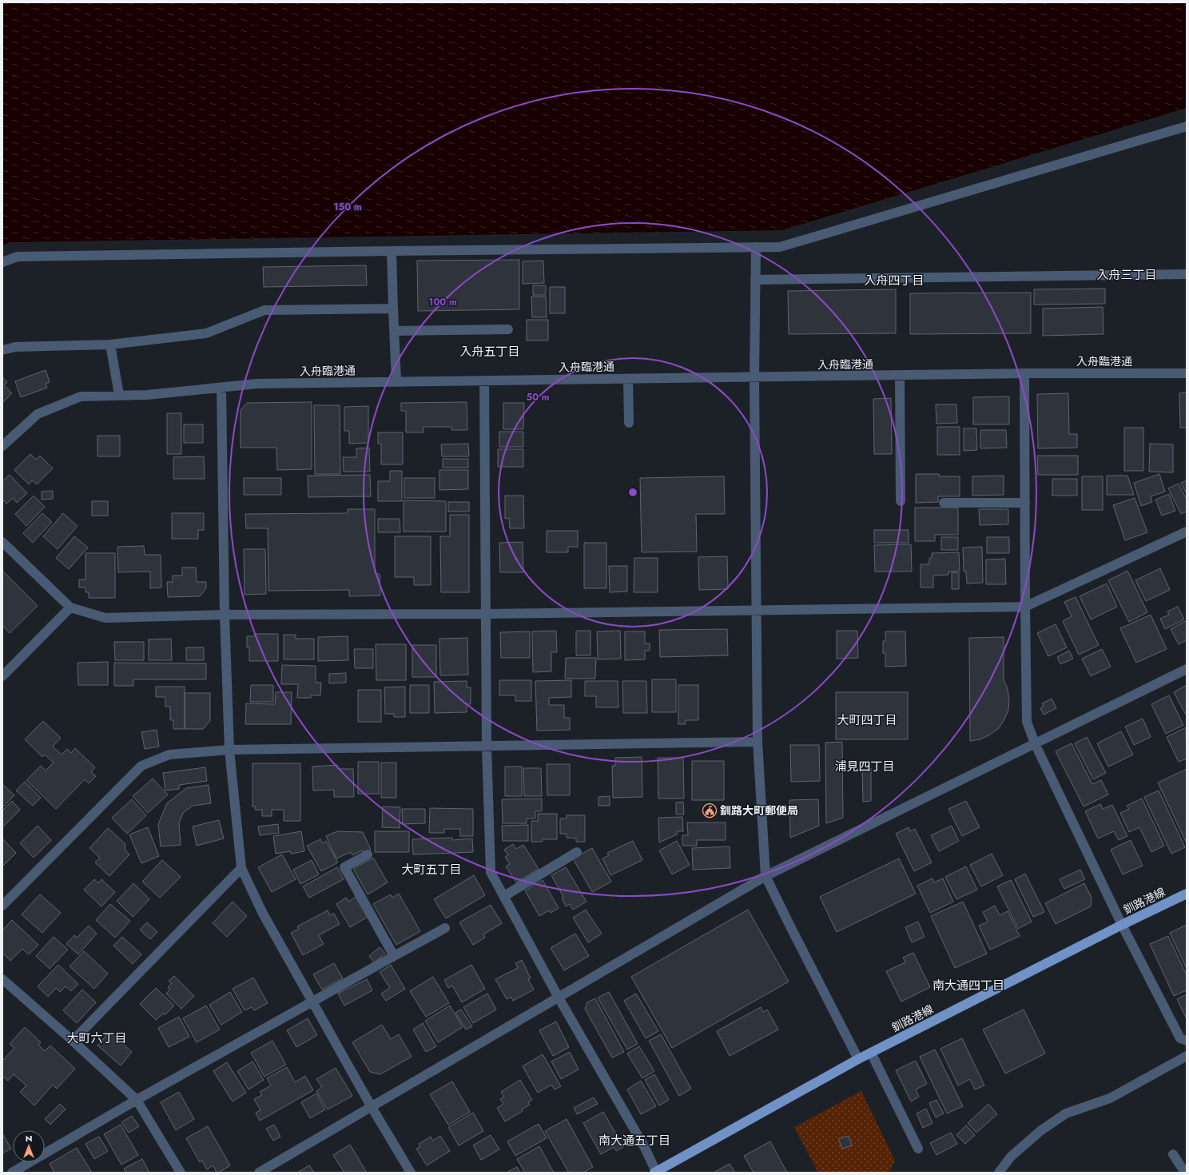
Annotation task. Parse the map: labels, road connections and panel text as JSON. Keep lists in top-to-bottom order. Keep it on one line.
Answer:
{"streets":{"main road":["釧路港線"],"street":["入舟臨港通"]},"districts":["入舟三丁目","入舟四丁目","入舟五丁目","大町四丁目","浦見四丁目","大町五丁目","南大通四丁目","大町六丁目","南大通五丁目"],"places":{"public building":["釧路大町郵便局"]},"north":"top","rings":["150 m","100 m","50 m"]}
